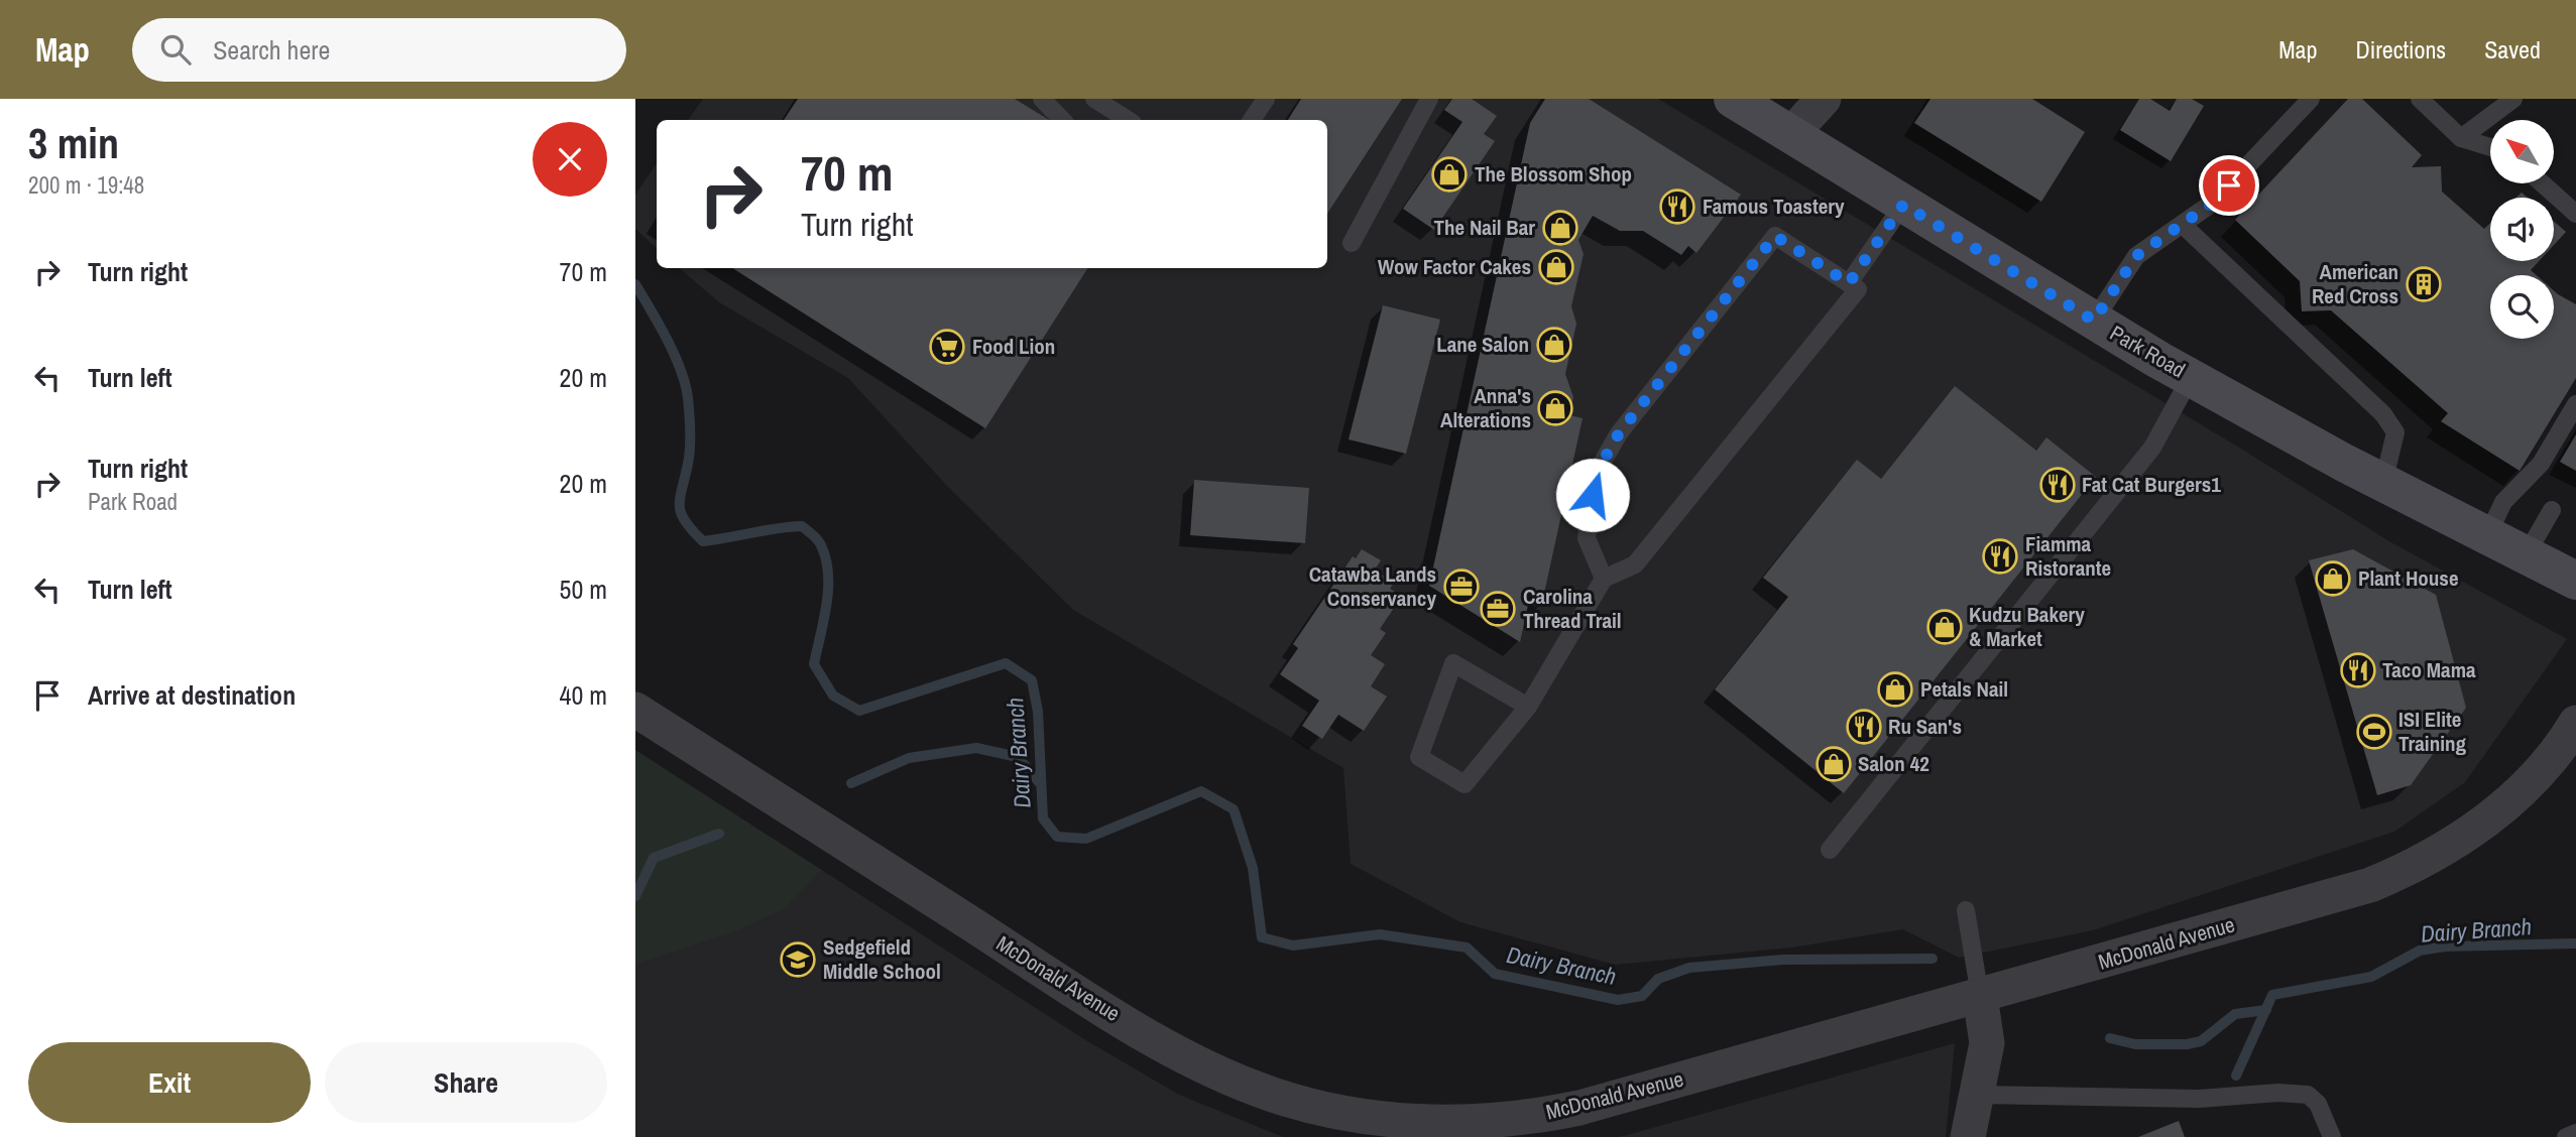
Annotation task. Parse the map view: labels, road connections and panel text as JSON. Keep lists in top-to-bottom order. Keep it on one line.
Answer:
{"streets":{"street":["Park Road","McDonald Avenue"]},"water":["Dairy Branch"],"places":{"shop":["The Blossom Shop","The Nail Bar","Wow Factor Cakes","Lane Salon","Anna's Alterations","Plant House","Kudzu Bakery & Market","Petals Nail","Salon 42"],"restaurant":["Famous Toastery","Fat Cat Burgers1","Fiamma Ristorante","Taco Mama","Ru San's"],"building":["American Red Cross"],"supermarket":["Food Lion"],"office":["Catawba Lands Conservancy","Carolina Thread Trail"],"sports":["ISI Elite Training"],"school or university":["Sedgefield Middle School"]},"north":"top left","page":{"header":"Map","search":"Search here","nav":["Map","Directions","Saved"],"heading":["3 min","200 m · 19:48"],"turn":["70 m","Turn right"],"list":[{"name":"Turn right","value":"70 m"},{"name":"Turn left","value":"20 m"},{"name":"Turn right","note":"Park Road","value":"20 m"},{"name":"Turn left","value":"50 m"},{"name":"Arrive at destination","value":"40 m"}],"buttons":["Exit","Share"]}}
